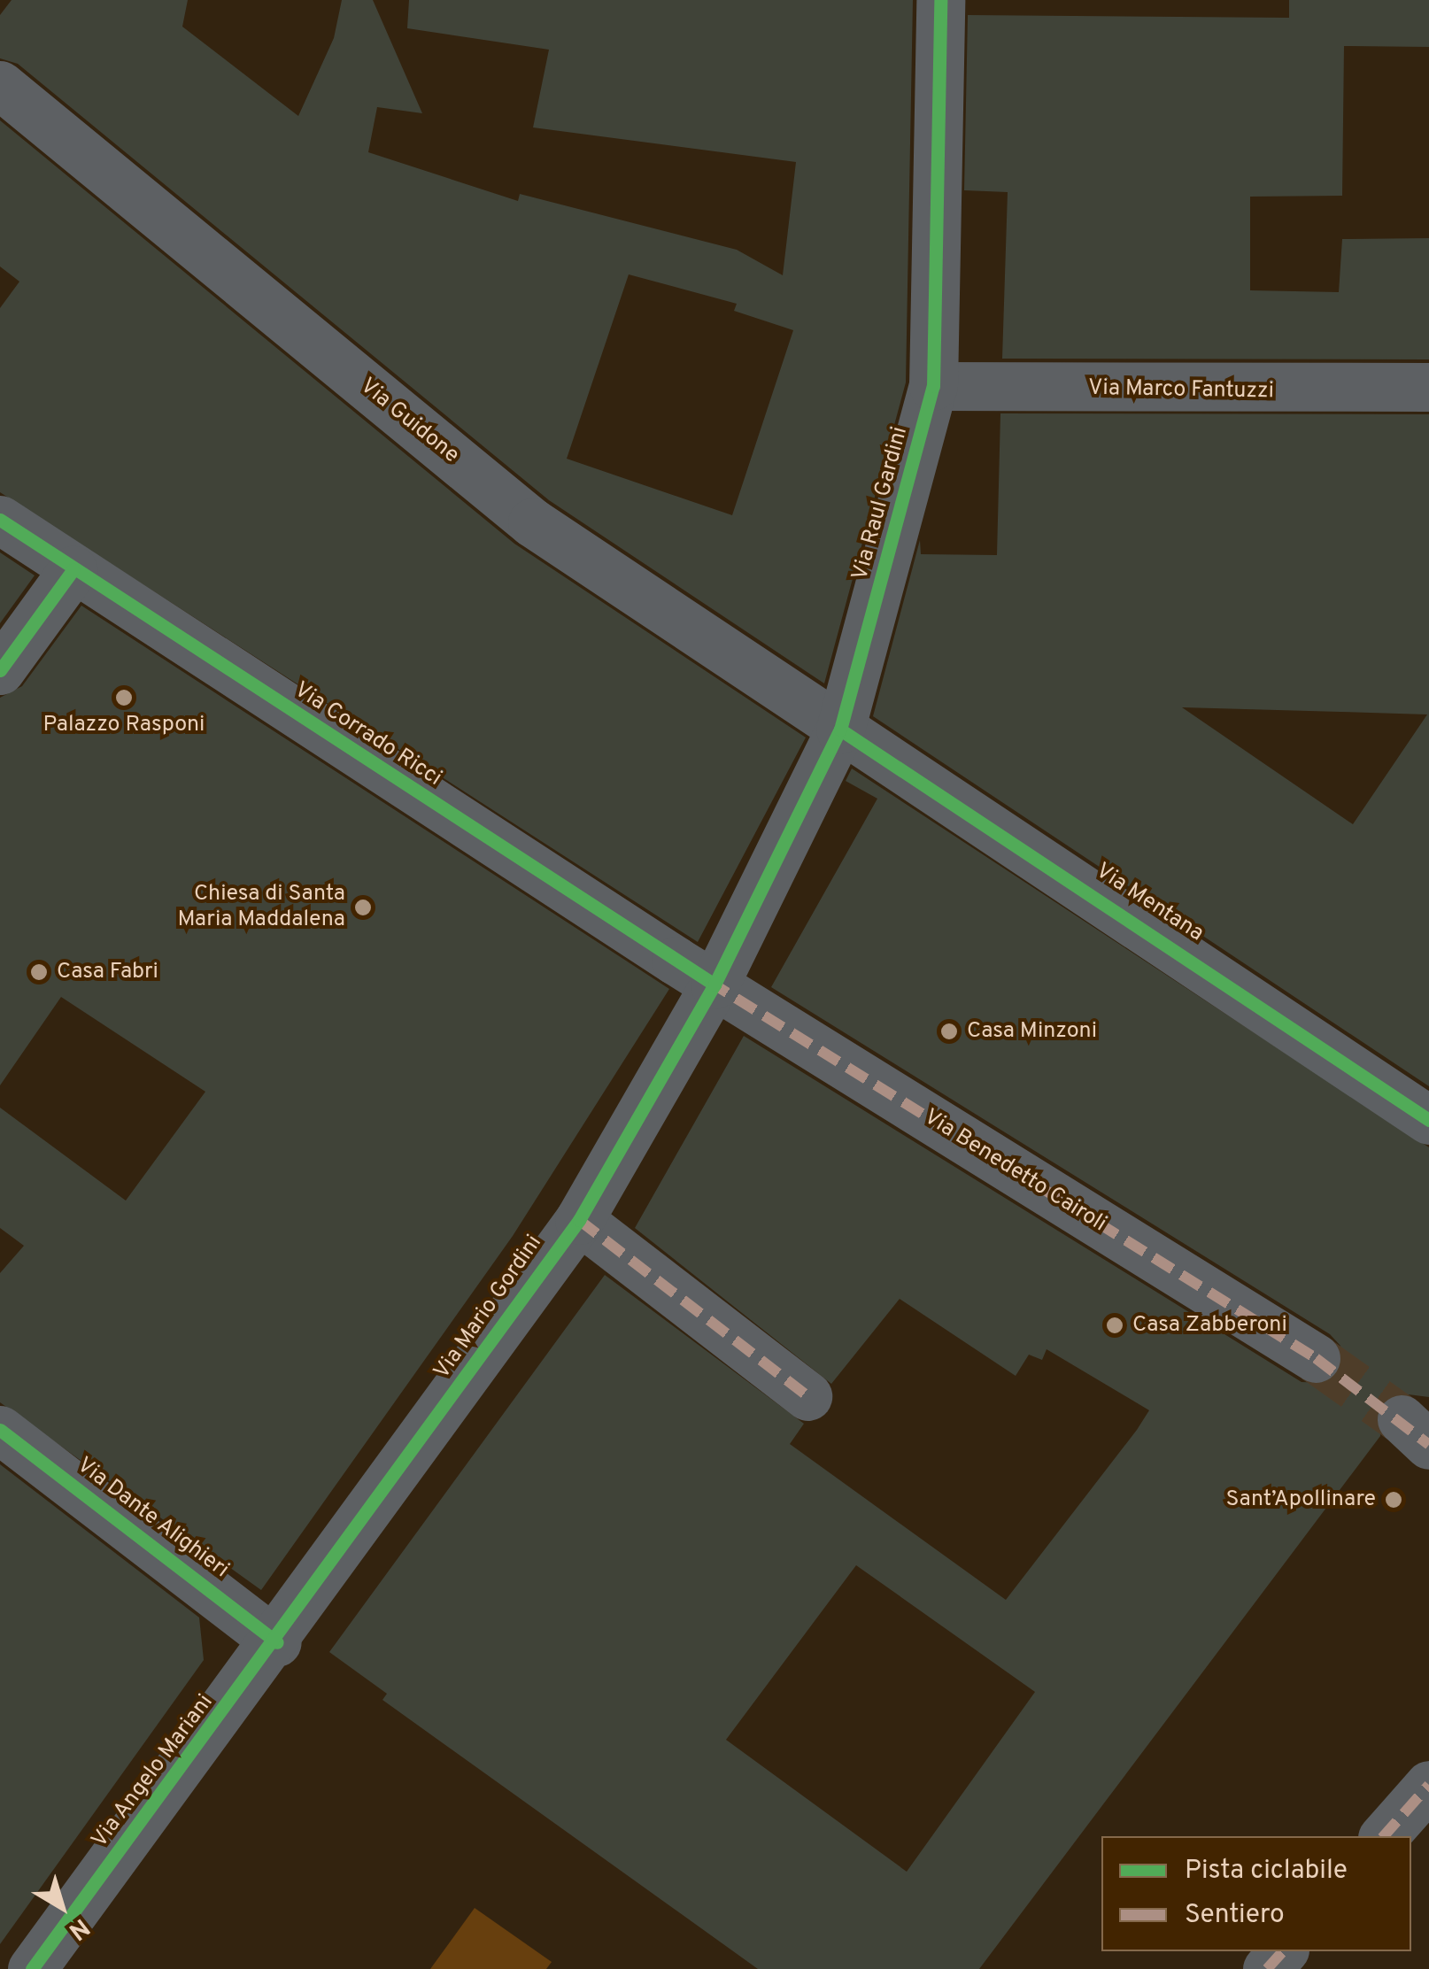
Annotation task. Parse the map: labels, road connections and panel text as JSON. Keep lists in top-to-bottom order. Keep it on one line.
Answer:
{"streets":{"street":["Via Marco Fantuzzi","Via Guidone","Via Raul Gardini","Via Corrado Ricci","Via Mentana","Via Benedetto Cairoli","Via Mario Gordini","Via Dante Alighieri","Via Angelo Mariani"]},"crossings":[["Via Marco Fantuzzi","Via Raul Gardini"],["Via Guidone","Via Raul Gardini"],["Via Guidone","Via Mentana"],["Via Raul Gardini","Via Corrado Ricci"],["Via Raul Gardini","Via Mentana"],["Via Raul Gardini","Via Benedetto Cairoli"],["Via Raul Gardini","Via Mario Gordini"],["Via Corrado Ricci","Via Benedetto Cairoli"],["Via Corrado Ricci","Via Mario Gordini"],["Via Benedetto Cairoli","Via Mario Gordini"],["Via Mario Gordini","Via Dante Alighieri"],["Via Mario Gordini","Via Angelo Mariani"],["Via Dante Alighieri","Via Angelo Mariani"]],"places":["Palazzo Rasponi","Chiesa di Santa Maria Maddalena","Casa Fabri","Casa Minzoni","Casa Zabberoni","Sant’Apollinare"],"legend":["Pista ciclabile","Sentiero"],"north":"bottom right"}
